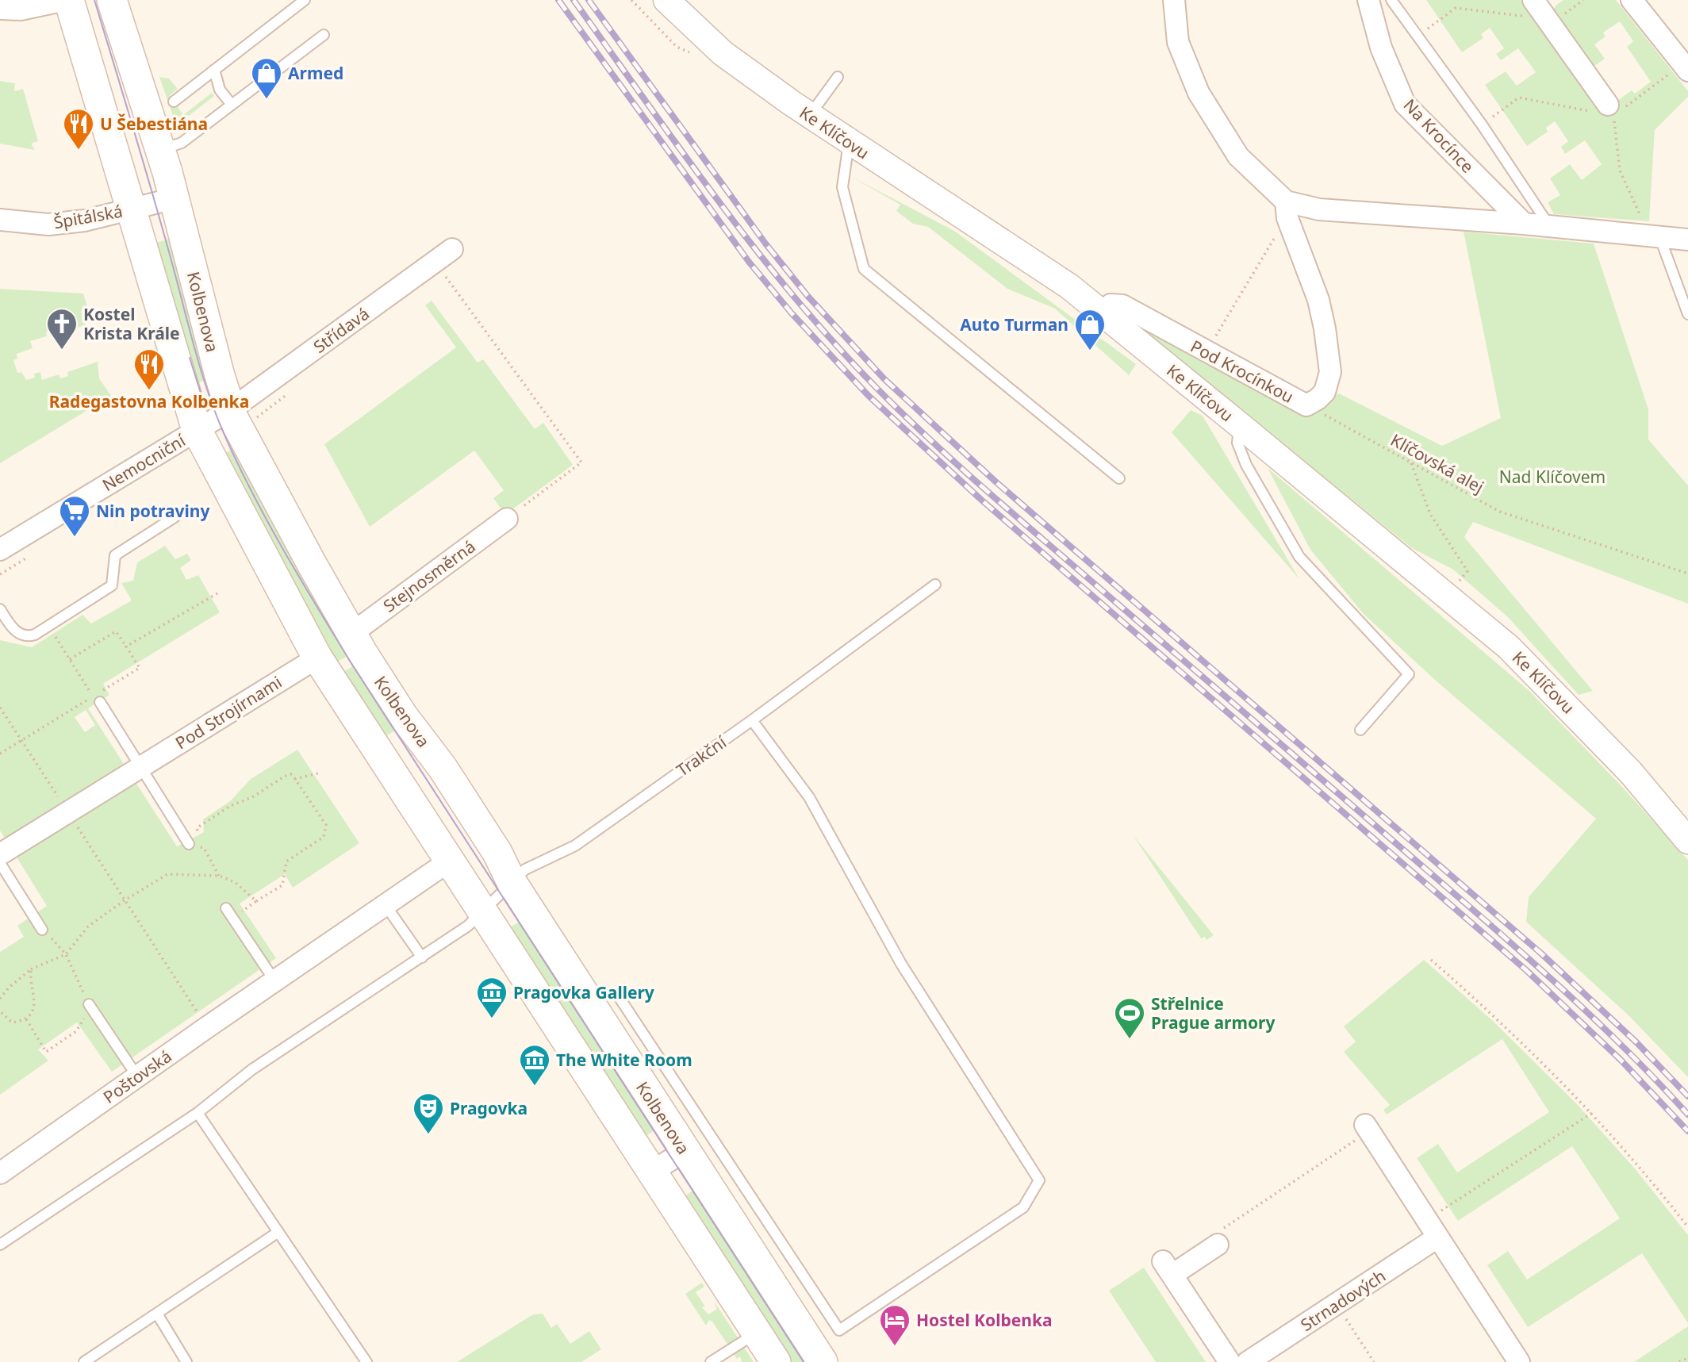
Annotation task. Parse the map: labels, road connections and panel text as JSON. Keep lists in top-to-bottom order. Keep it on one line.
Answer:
{"streets":{"main road":["Kolbenova"],"street":["Ke Klíčovu","Na Krocínce","Špitálská","Střídavá","Pod Krocínkou","Nemocniční","Stejnosměrná","Pod Strojírnami","Poštovská","Strnadových"],"lane":["Trakční"],"path":["Klíčovská alej"]},"crossings":[["Ke Klíčovu","Pod Krocínkou"],["Špitálská","Kolbenova"],["Kolbenova","Střídavá"],["Kolbenova","Nemocniční"],["Kolbenova","Stejnosměrná"],["Kolbenova","Trakční"],["Střídavá","Nemocniční"],["Pod Krocínkou","Klíčovská alej"]],"parks":["Nad Klíčovem"],"places":{"shop":["Armed","Auto Turman"],"restaurant":["U Šebestiána","Radegastovna Kolbenka"],"church":["Kostel Krista Krále"],"supermarket":["Nin potraviny"],"museum":["Pragovka Gallery","The White Room"],"sports":["Střelnice Prague armory"],"theatre":["Pragovka"],"hotel":["Hostel Kolbenka"]}}
